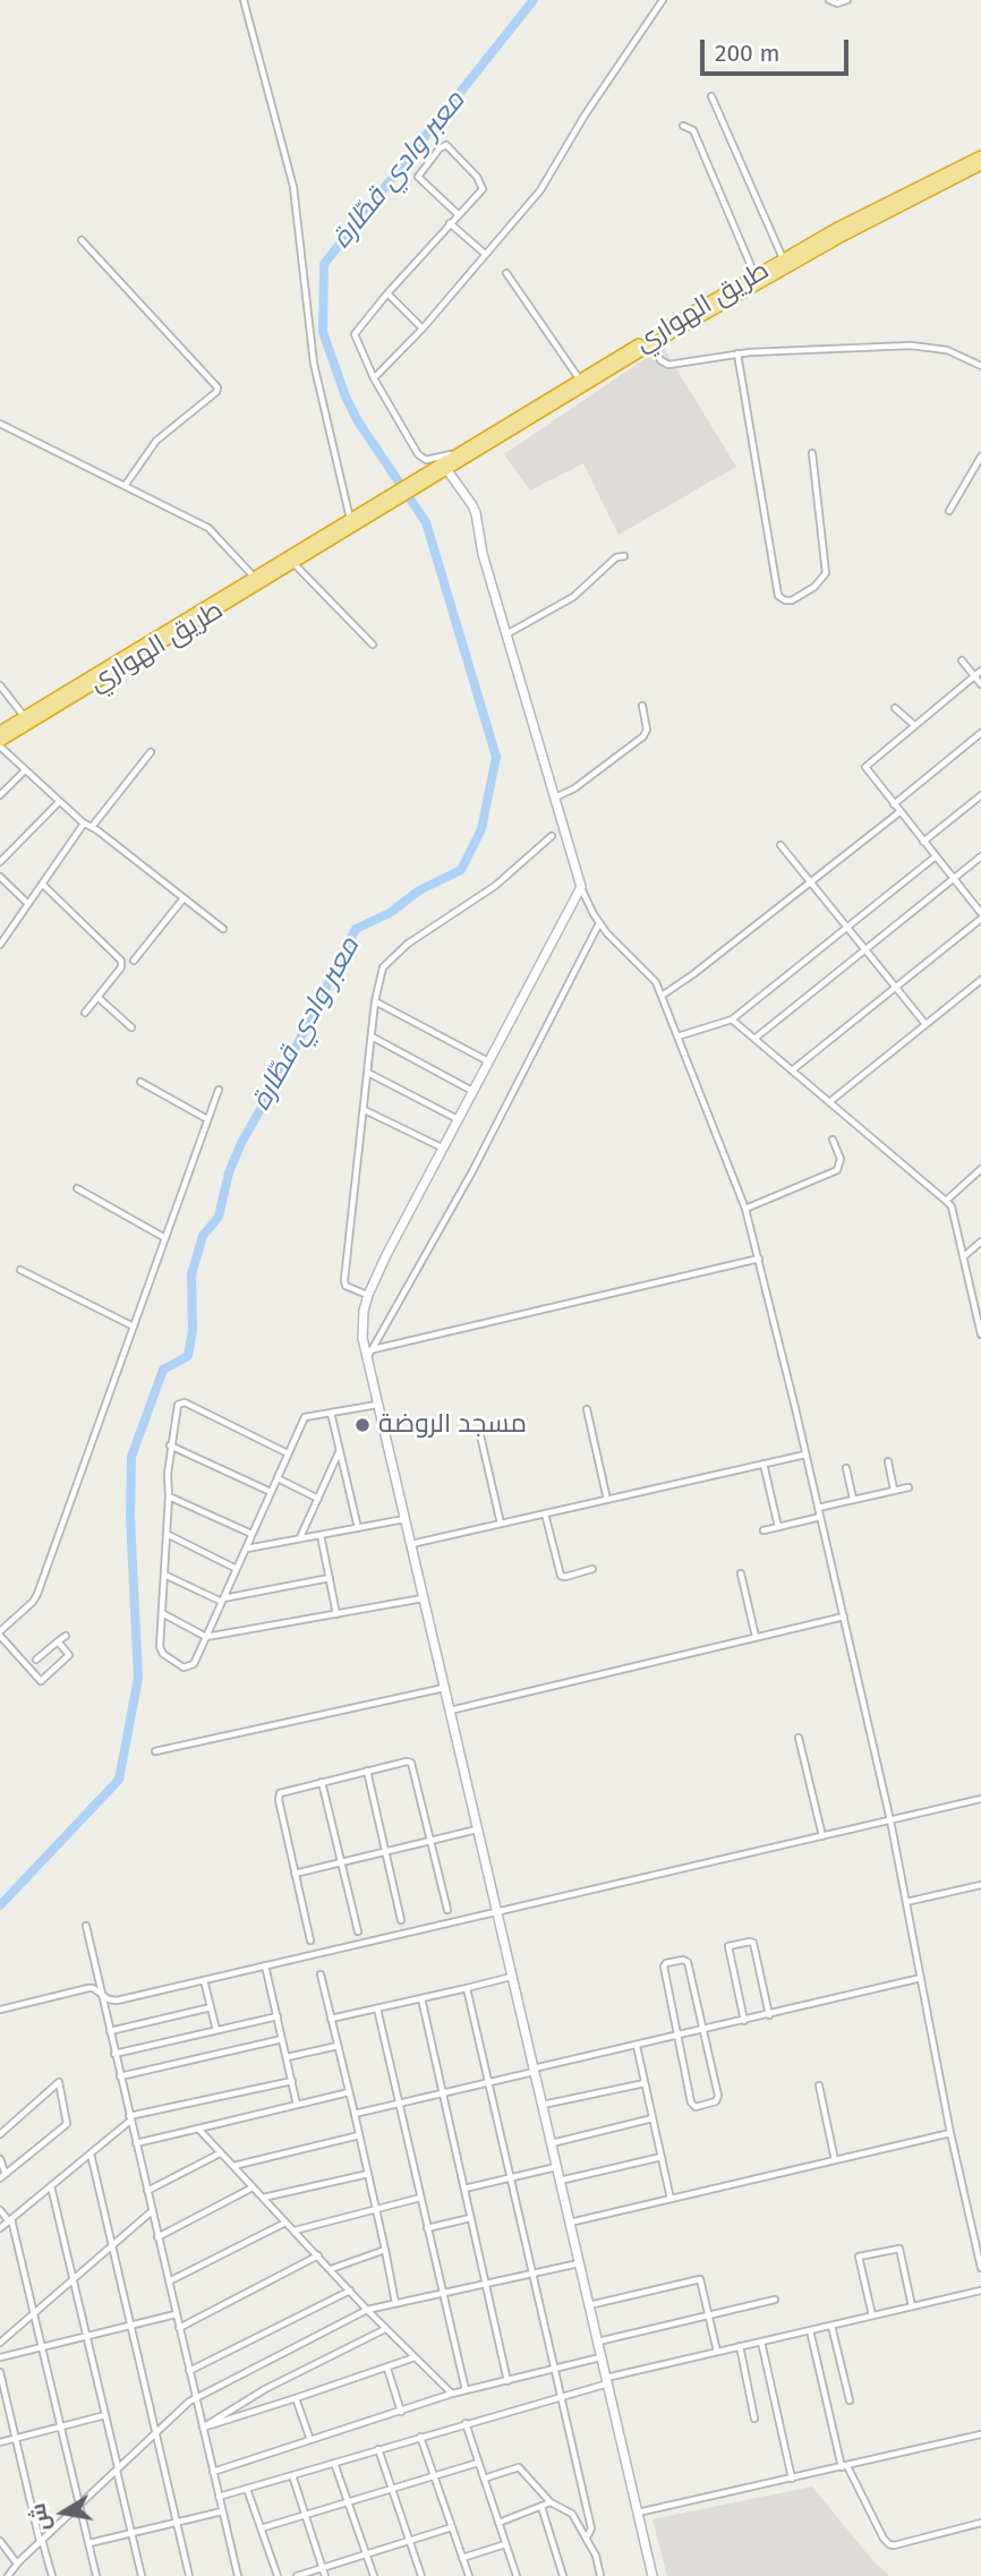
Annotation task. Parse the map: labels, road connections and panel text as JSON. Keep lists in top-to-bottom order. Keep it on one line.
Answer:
{"streets":{"highway":["طريق الهواري"]},"water":["معبر وادي قطّارة"],"places":["مسجد الروضة"],"scale_bar":"200 m","north":"left"}
